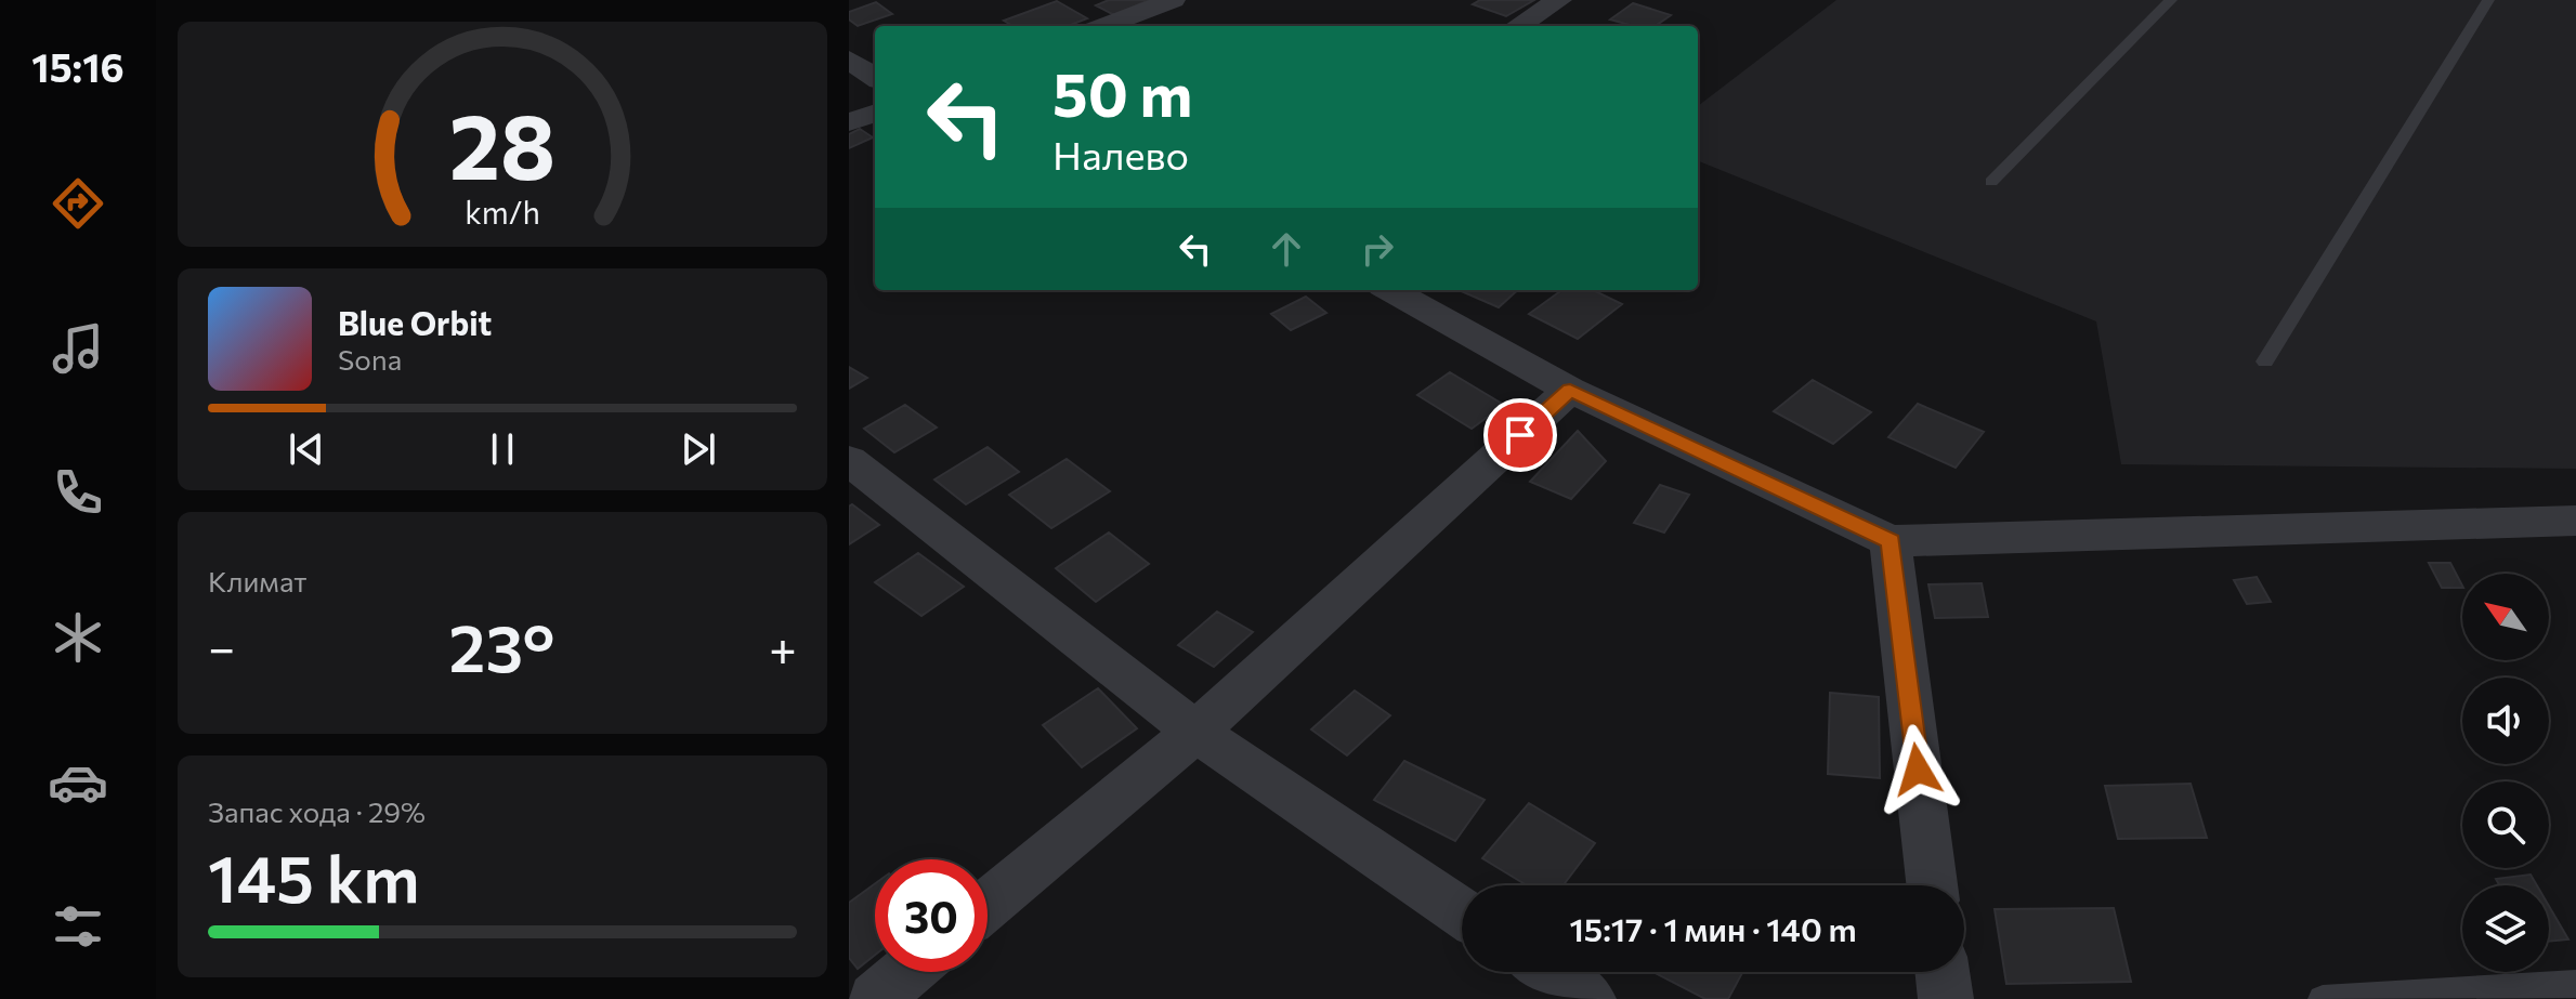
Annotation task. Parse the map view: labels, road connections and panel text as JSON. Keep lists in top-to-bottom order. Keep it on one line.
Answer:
{"north":"top left","page":{"tabs":"15:16","turn":["50 m","Налево"],"song":["Blue Orbit","Sona"],"tile":["Климат",["Запас хода · 29%","145 km"]],"heat":["−","23°","+"],"limit":"30","trip":"15:17 · 1 мин · 140 m","gauge":["28","km/h"]}}
